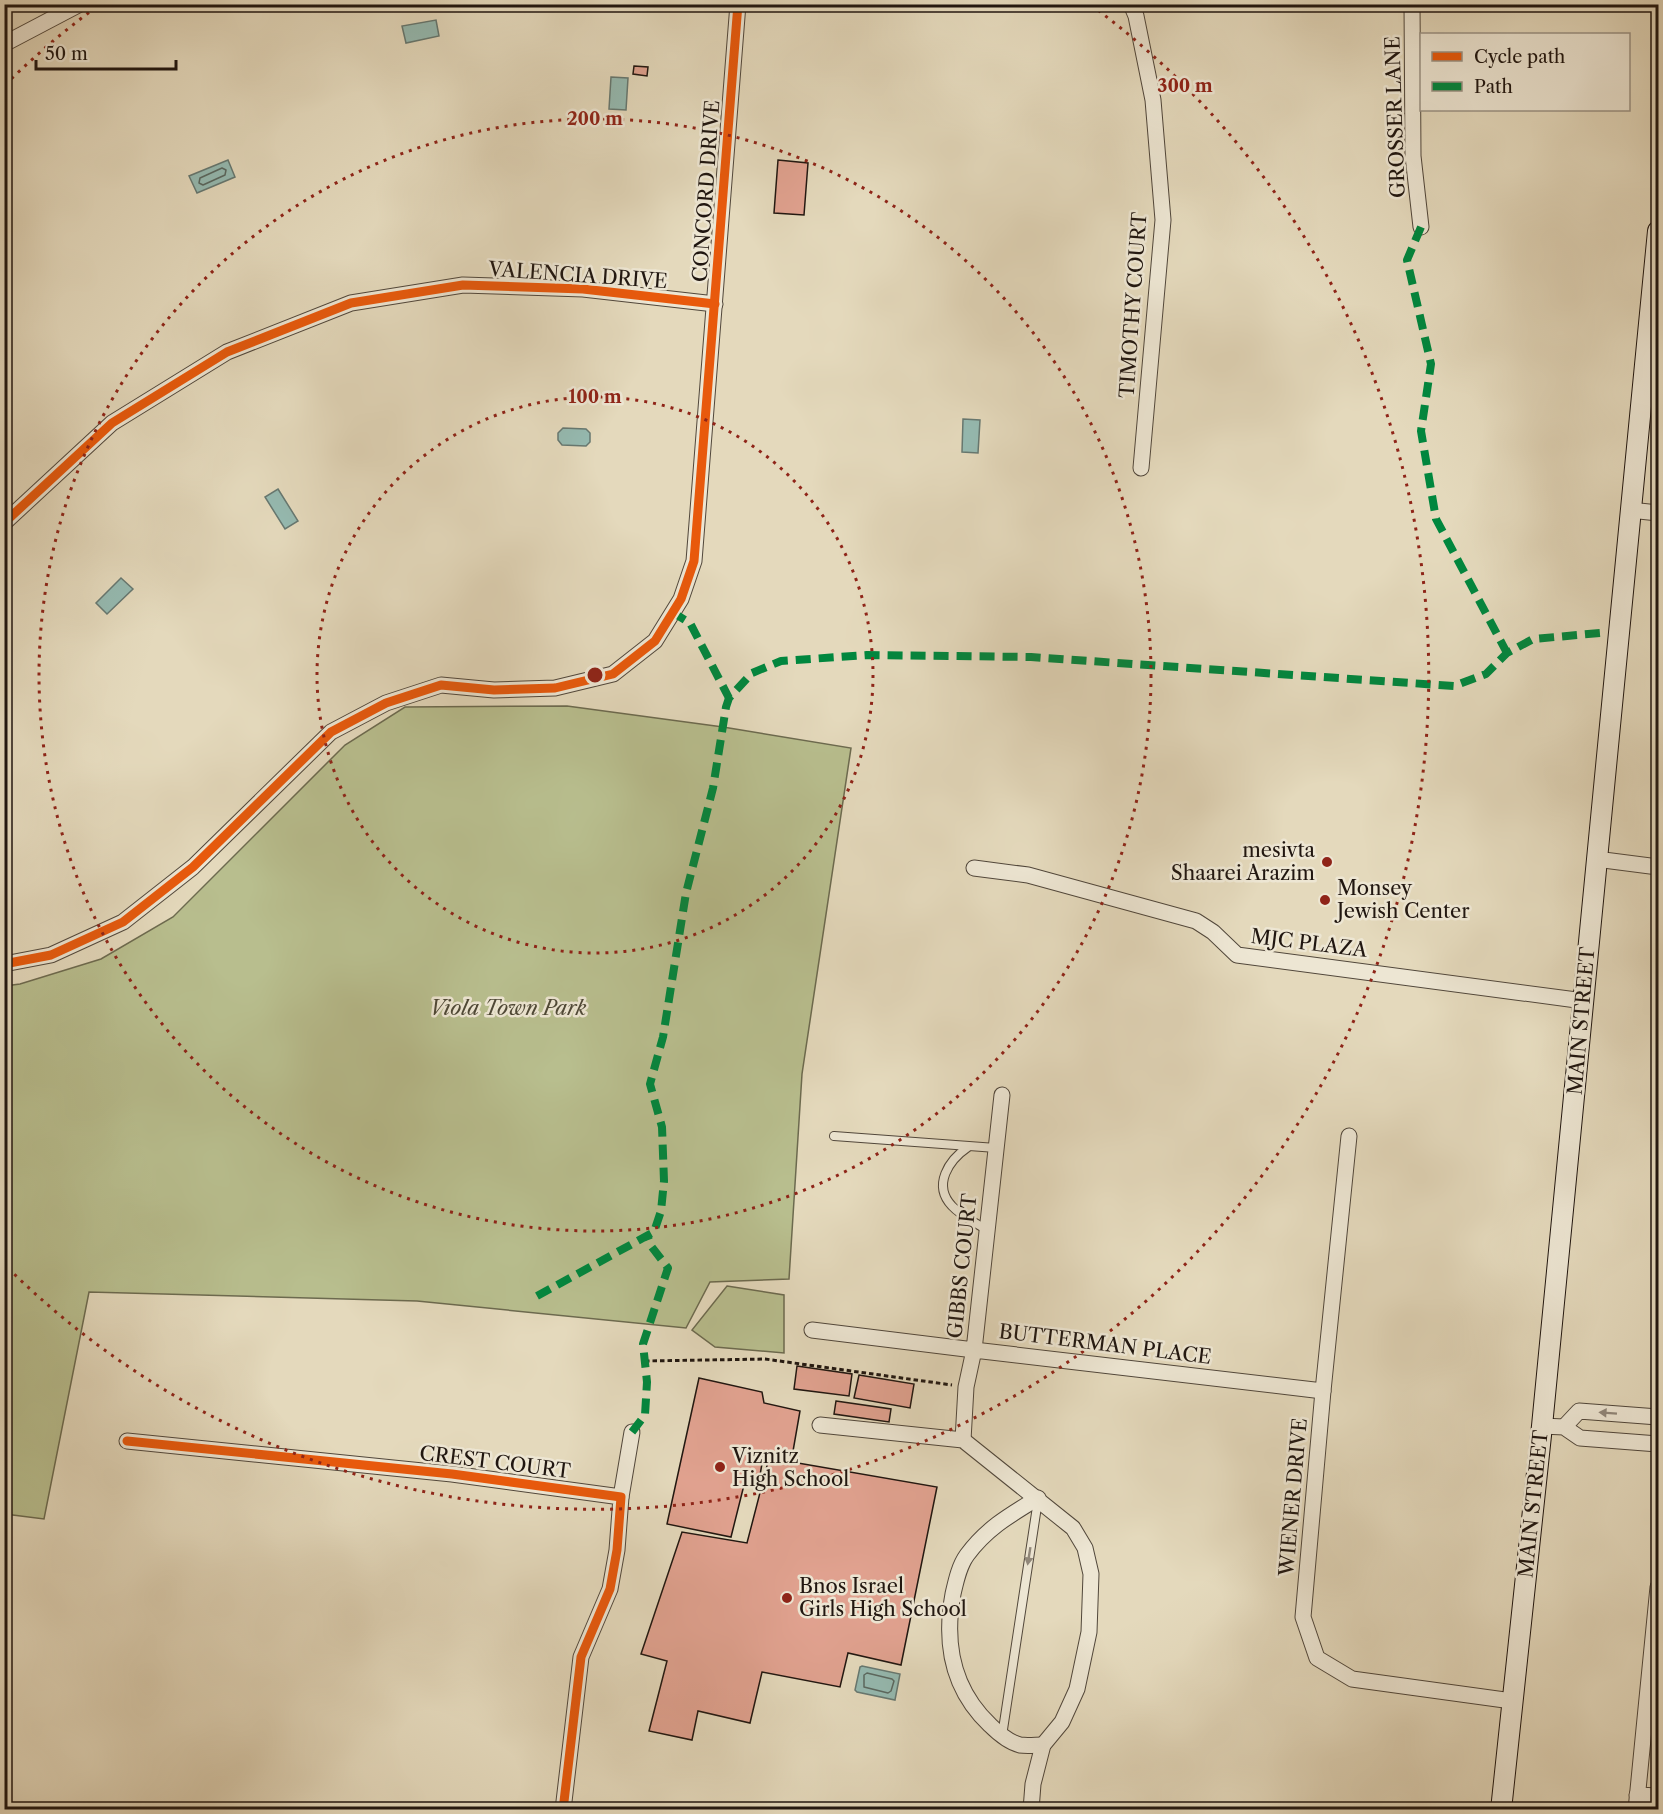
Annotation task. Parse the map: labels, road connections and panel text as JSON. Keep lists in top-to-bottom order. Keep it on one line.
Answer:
{"streets":{"main road":["MAIN STREET"],"street":["GROSSER LANE","CONCORD DRIVE","VALENCIA DRIVE","TIMOTHY COURT","MJC PLAZA","GIBBS COURT","BUTTERMAN PLACE","CREST COURT","WIENER DRIVE"]},"crossings":[["CONCORD DRIVE","VALENCIA DRIVE"],["MJC PLAZA","MAIN STREET"],["MAIN STREET","WIENER DRIVE"],["GIBBS COURT","BUTTERMAN PLACE"],["BUTTERMAN PLACE","WIENER DRIVE"]],"parks":["Viola Town Park"],"places":["mesivta Shaarei Arazim","Monsey Jewish Center","Viznitz High School","Bnos Israel Girls High School"],"legend":["Cycle path","Path"],"scale_bar":"50 m","rings":["300 m","200 m","100 m"]}
